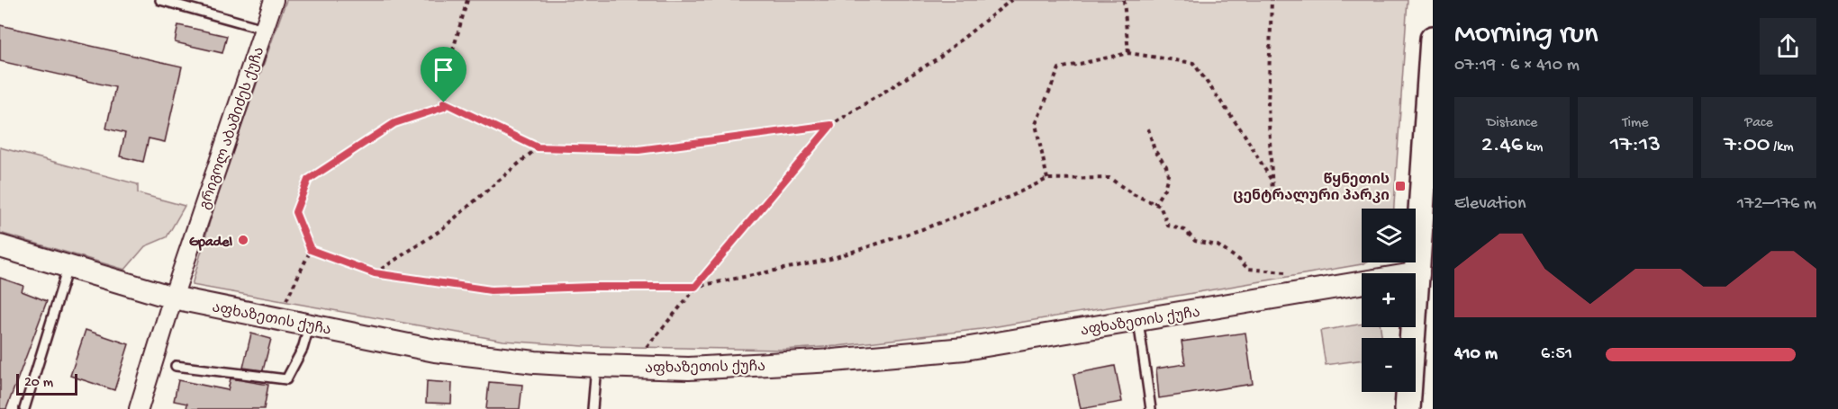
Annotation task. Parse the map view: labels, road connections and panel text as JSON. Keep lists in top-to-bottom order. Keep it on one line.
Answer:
{"streets":{"street":["გრიგოლ აბაშიძეს ქუჩა","აფხაზეთის ქუჩა"]},"crossings":[["გრიგოლ აბაშიძეს ქუჩა","აფხაზეთის ქუჩა"]],"places":{"transit":["წყნეთის ცენტრალური პარკი"],"other":["Gpadel"]},"scale_bar":"20 m","page":{"heading":["Morning run","07:19 · 6 × 410 m"],"stats":[["Distance","2.46 km"],["Time","17:13"],["Pace","7:00 /km"]],"chart":["Elevation","172–176 m"],"map_buttons":["+","−"],"list":[{"name":"410 m","note":"6:51"}],"scale":"20 m"}}
